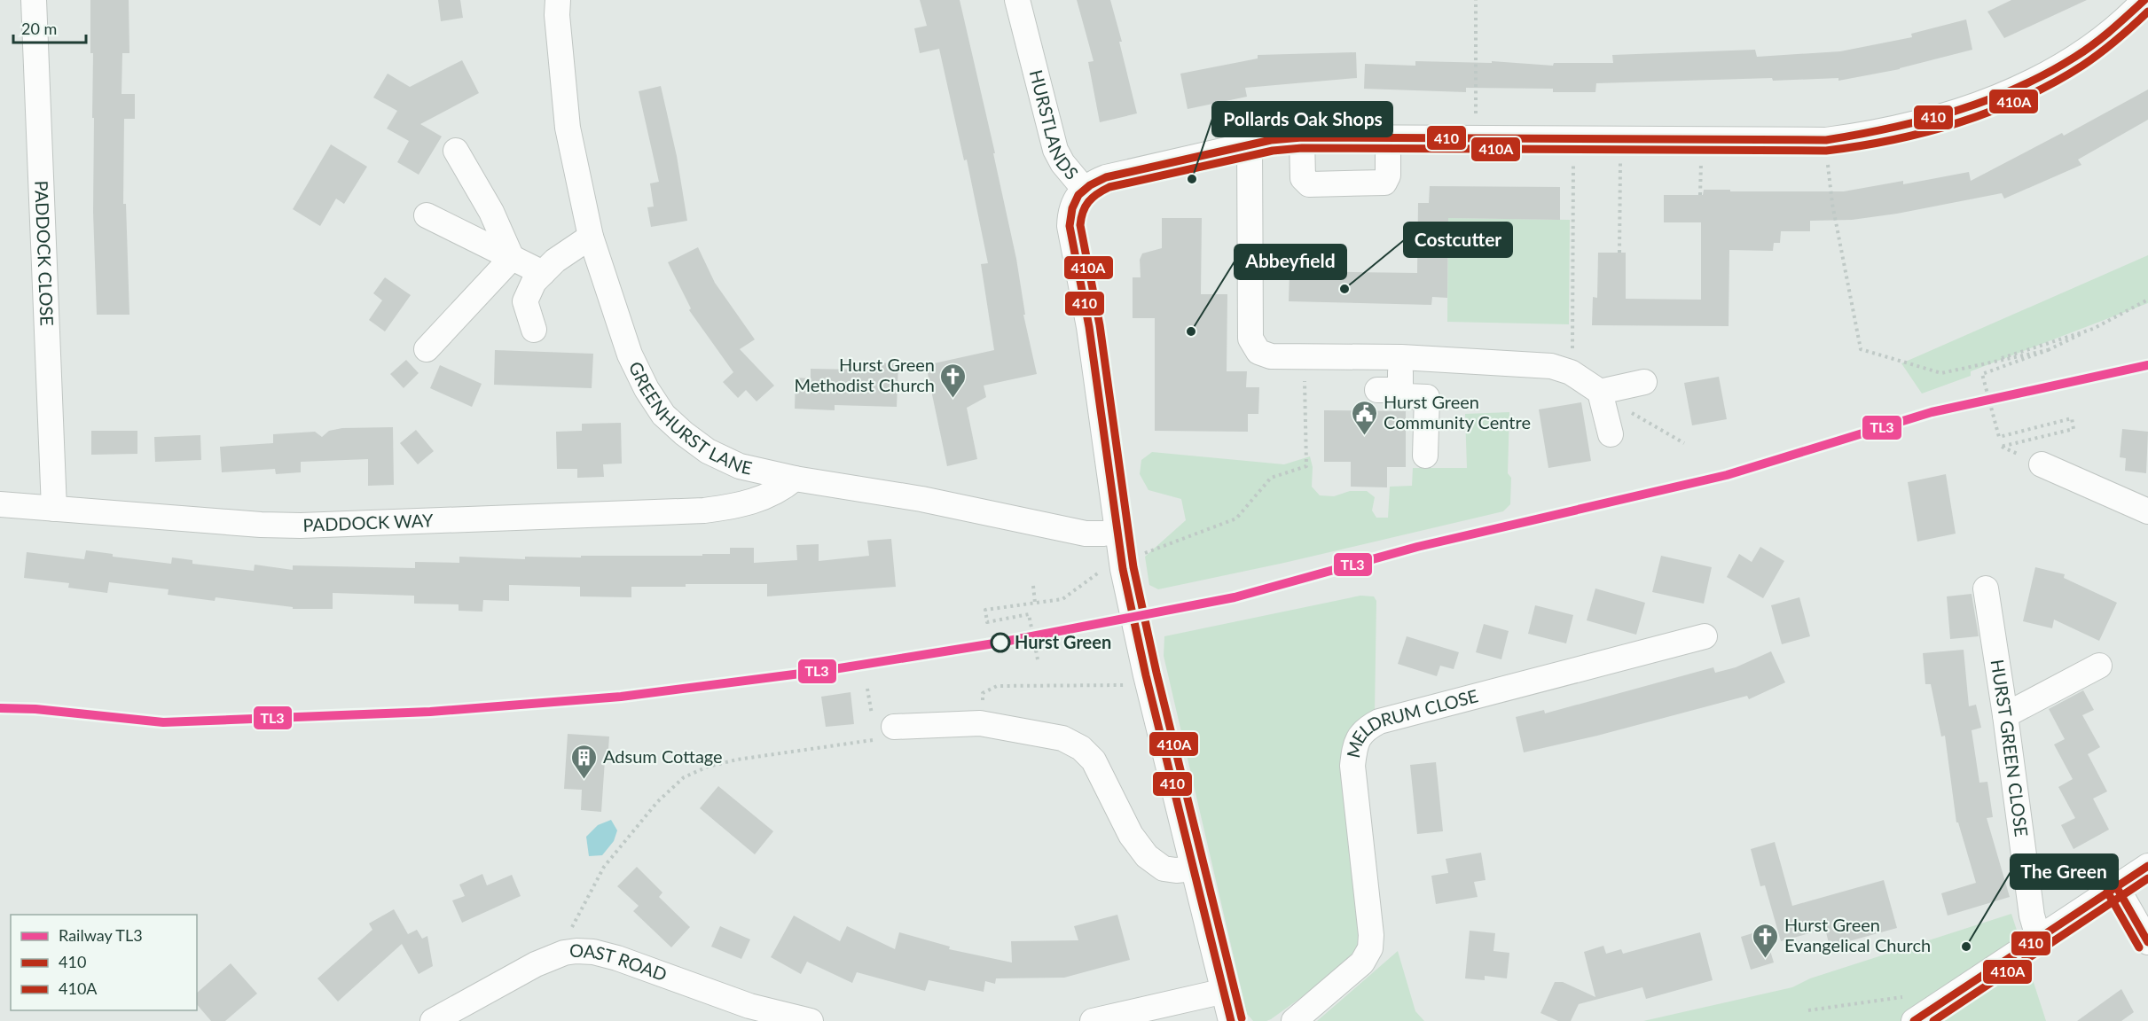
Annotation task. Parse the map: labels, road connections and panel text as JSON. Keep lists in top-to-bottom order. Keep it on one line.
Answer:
{"streets":{"street":["HURSTLANDS","PADDOCK CLOSE","GREENHURST LANE","PADDOCK WAY","MELDRUM CLOSE","HURST GREEN CLOSE","OAST ROAD"]},"crossings":[["HURSTLANDS","GREENHURST LANE"],["PADDOCK CLOSE","PADDOCK WAY"],["GREENHURST LANE","PADDOCK WAY"]],"places":{"other":["Pollards Oak Shops","Costcutter","Abbeyfield","Hurst Green","The Green"],"church":["Hurst Green Methodist Church","Hurst Green Evangelical Church"],"public building":["Hurst Green Community Centre"],"building":["Adsum Cottage"]},"lines":["transit line 410","transit line 410A","rail line TL3"],"legend":["Railway TL3","410","410A"],"scale_bar":"20 m"}
